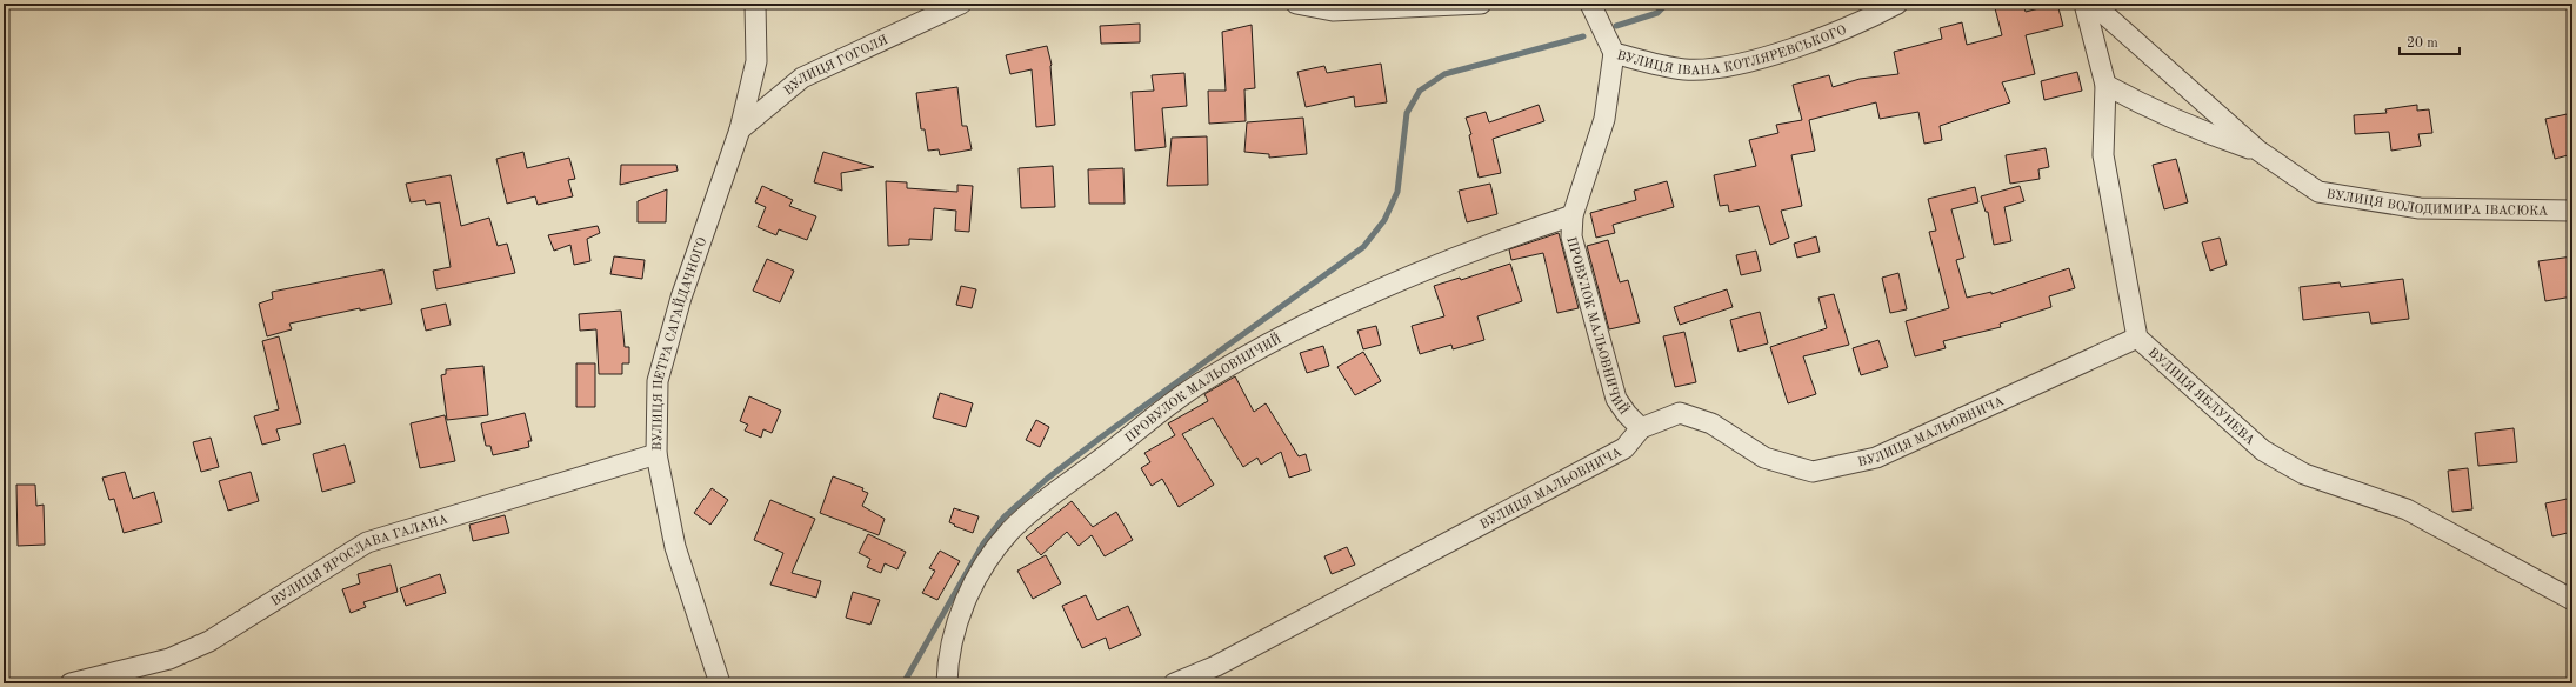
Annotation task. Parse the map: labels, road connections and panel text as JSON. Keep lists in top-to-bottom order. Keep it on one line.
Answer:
{"streets":{"street":["ВУЛИЦЯ ІВАНА КОТЛЯРЕВСЬКОГО","ВУЛИЦЯ ГОГОЛЯ","ВУЛИЦЯ ВОЛОДИМИРА ІВАСЮКА","ПРОВУЛОК МАЛЬОВНИЧИЙ","ВУЛИЦЯ ПЕТРА САГАЙДАЧНОГО","ВУЛИЦЯ ЯБЛУНЕВА","ВУЛИЦЯ МАЛЬОВНИЧА","ВУЛИЦЯ ЯРОСЛАВА ГАЛАНА"]},"crossings":[["ВУЛИЦЯ ІВАНА КОТЛЯРЕВСЬКОГО","ПРОВУЛОК МАЛЬОВНИЧИЙ"],["ВУЛИЦЯ ГОГОЛЯ","ВУЛИЦЯ ПЕТРА САГАЙДАЧНОГО"],["ВУЛИЦЯ ВОЛОДИМИРА ІВАСЮКА","ВУЛИЦЯ ЯБЛУНЕВА"],["ПРОВУЛОК МАЛЬОВНИЧИЙ","ВУЛИЦЯ МАЛЬОВНИЧА"],["ВУЛИЦЯ ПЕТРА САГАЙДАЧНОГО","ВУЛИЦЯ ЯРОСЛАВА ГАЛАНА"],["ВУЛИЦЯ ЯБЛУНЕВА","ВУЛИЦЯ МАЛЬОВНИЧА"]],"scale_bar":"20 m"}
